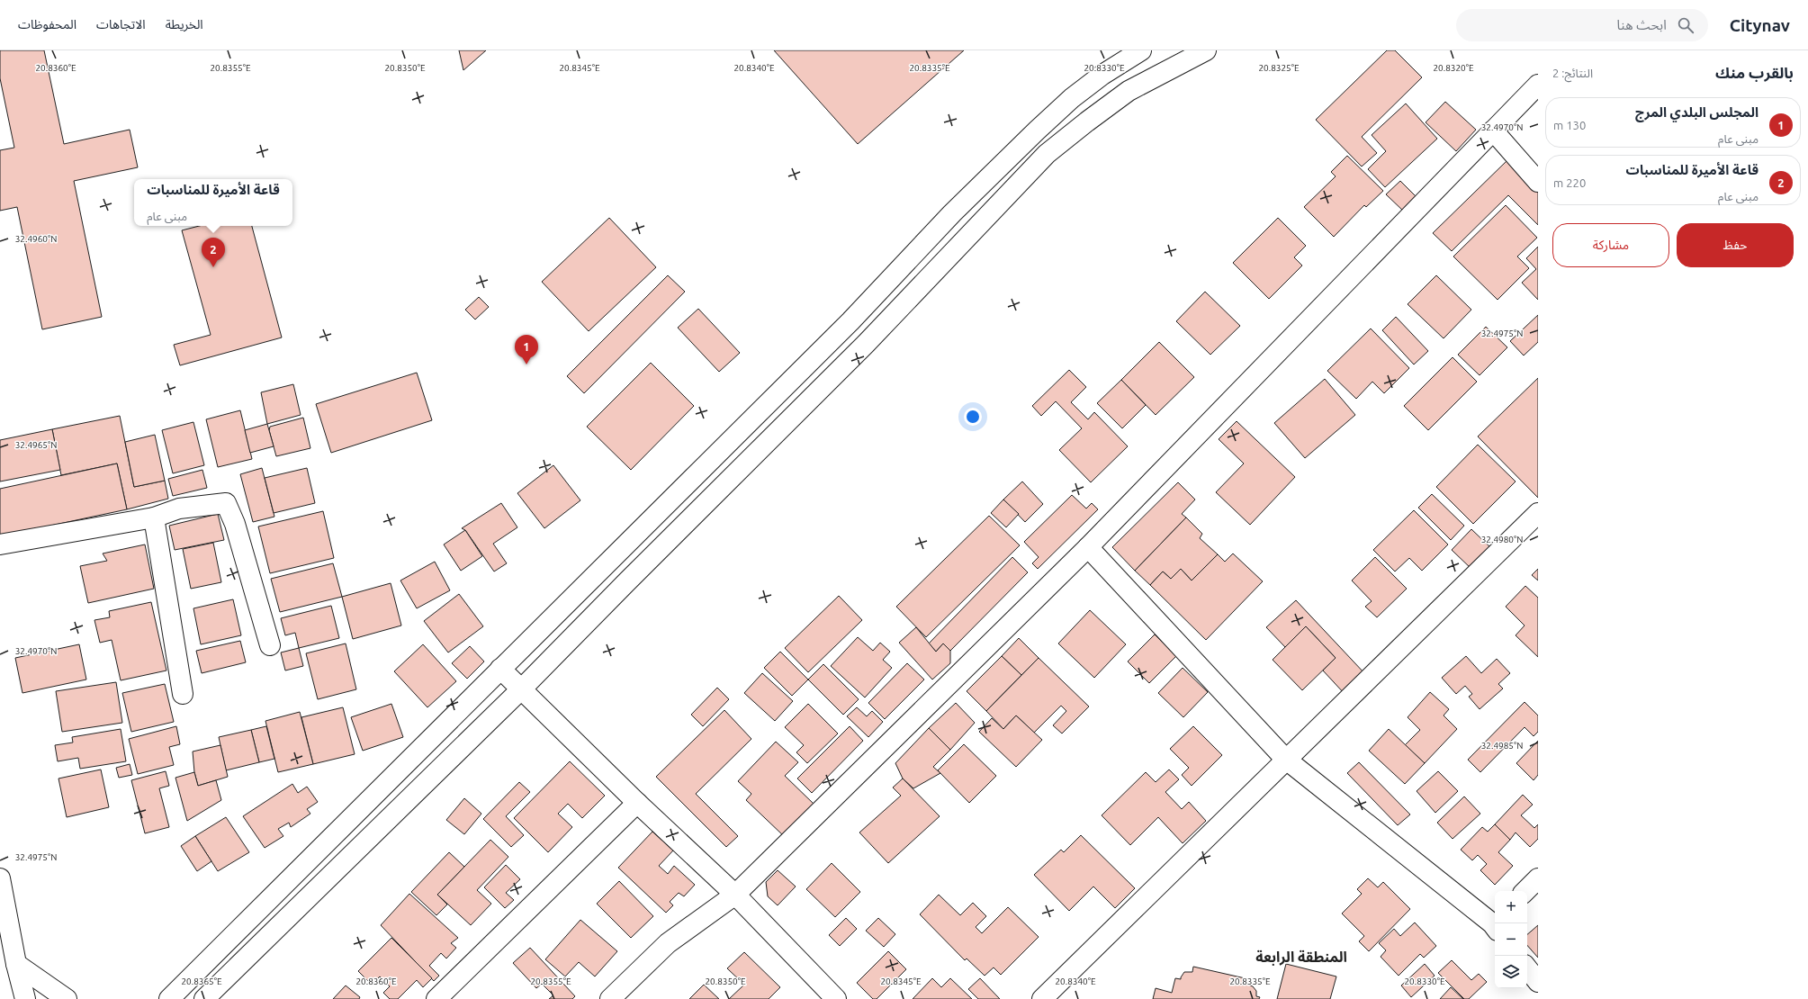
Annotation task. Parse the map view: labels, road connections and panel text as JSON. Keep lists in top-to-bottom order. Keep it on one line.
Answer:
{"districts":["المنطقة الرابعة"],"page":{"header":"Citynav","search":"ابحث هنا","nav":["الخريطة","الاتجاهات","المحفوظات"],"heading":["بالقرب منك","النتائج: 2"],"list":[{"mark":"1","name":"المجلس البلدي المرج","note":"مبنى عام","value":"130 m"},{"mark":"2","name":"قاعة الأميرة للمناسبات","note":"مبنى عام","value":"220 m"}],"popup":["قاعة الأميرة للمناسبات","مبنى عام"],"buttons":["حفظ","مشاركة"],"pins":["2","1"],"map_buttons":["+","−"]},"coordinates":["20.8360°E","20.8355°E","20.8350°E","20.8345°E","20.8340°E","20.8335°E","20.8330°E","20.8325°E","20.8320°E","32.4970°N","32.4960°N","32.4975°N","32.4965°N","32.4980°N","32.4985°N","20.8365°E"]}
